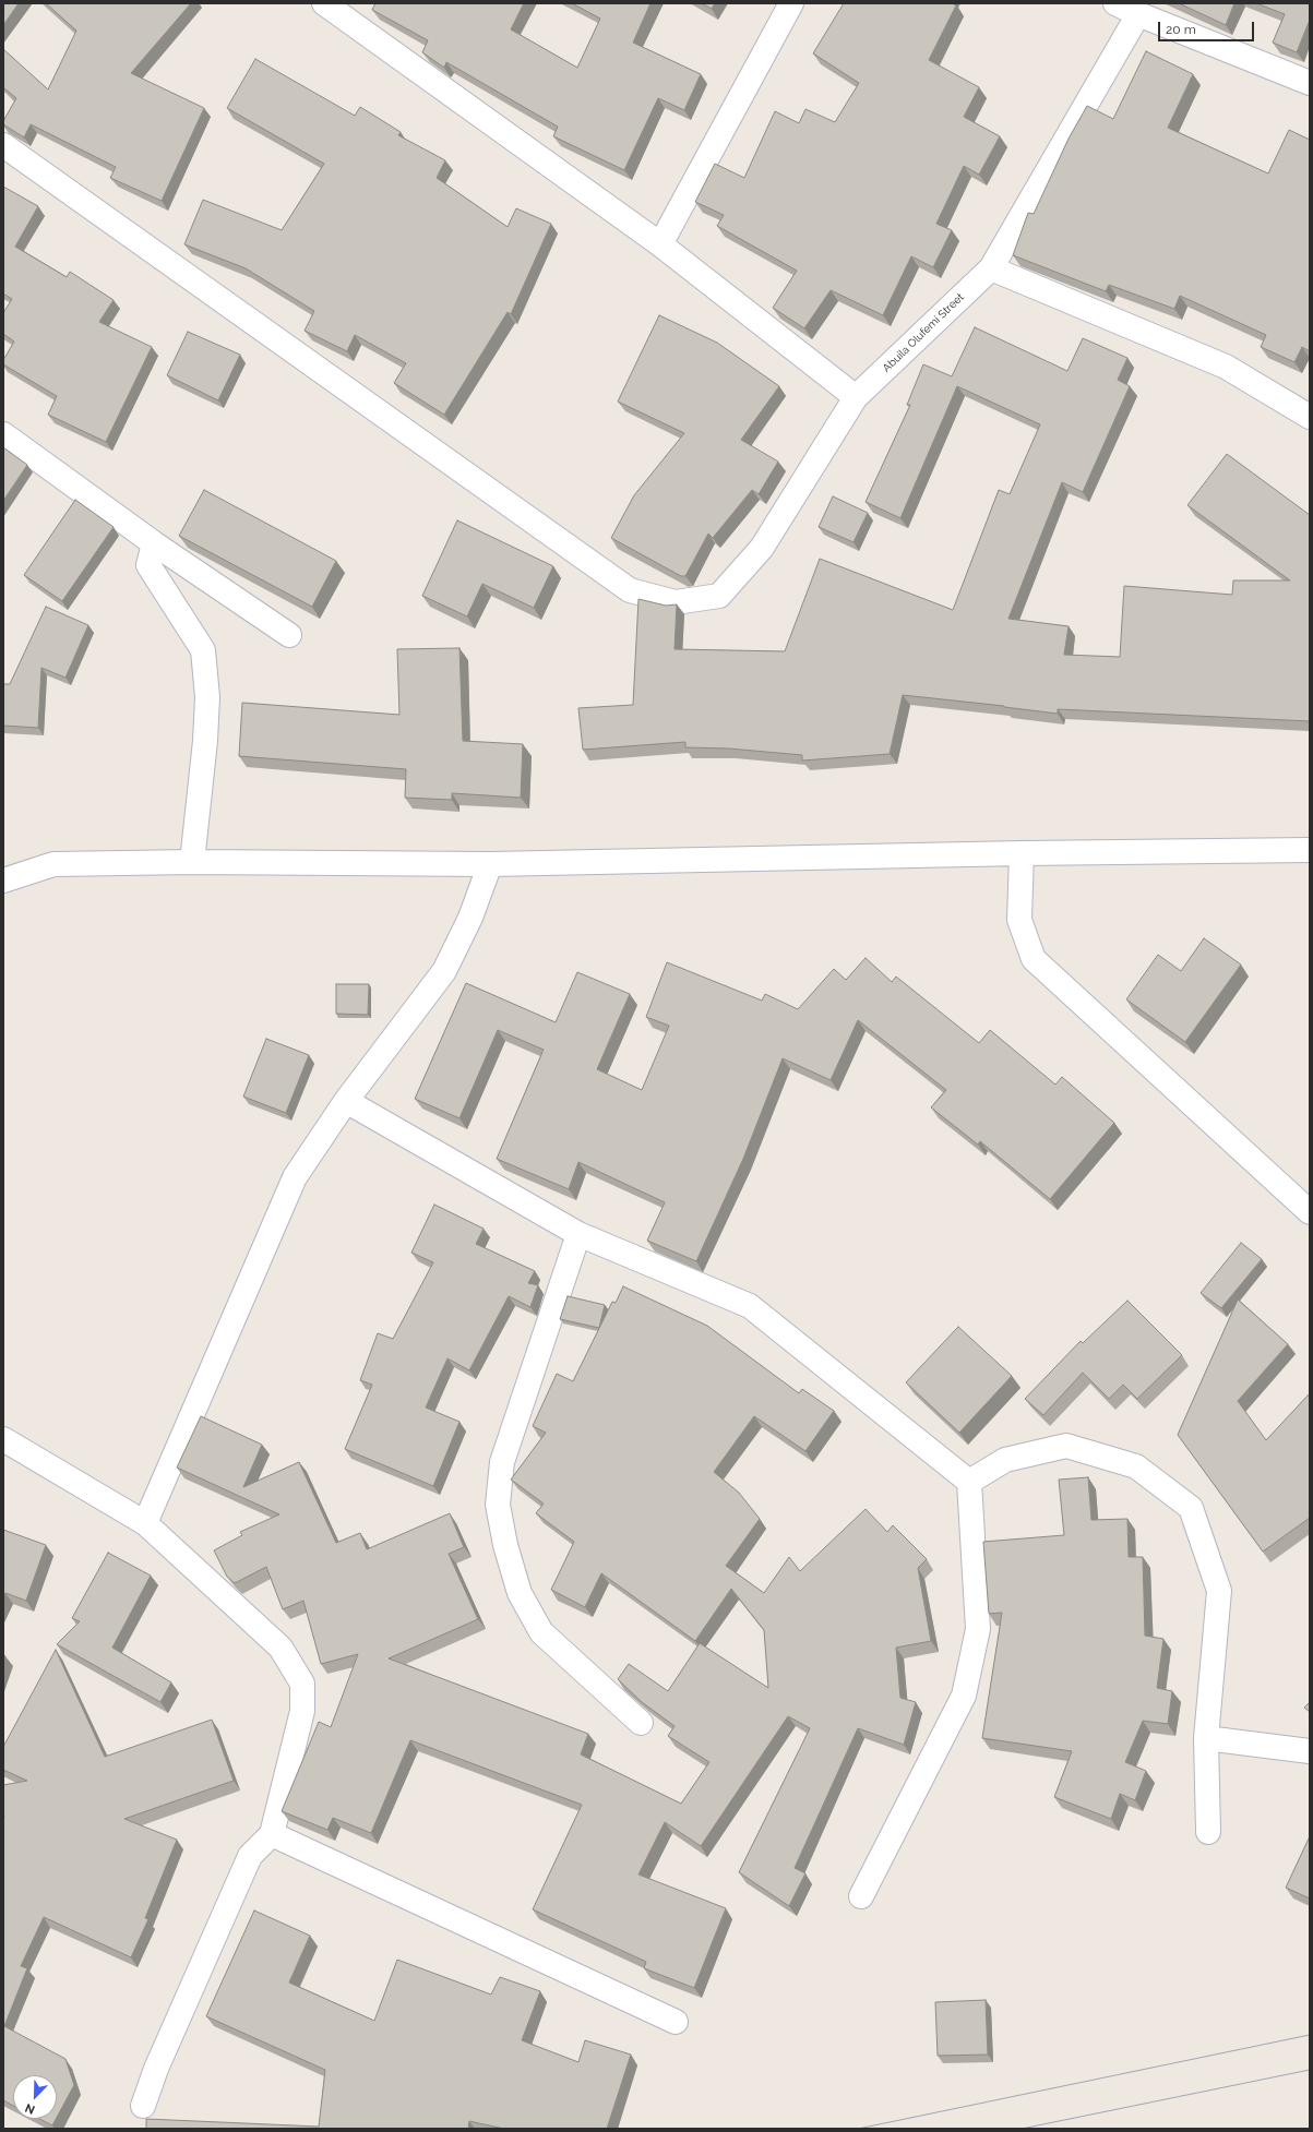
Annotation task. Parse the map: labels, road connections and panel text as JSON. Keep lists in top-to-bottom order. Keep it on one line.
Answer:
{"streets":{"street":["Abuila Olufemi Street"]},"scale_bar":"20 m","north":"bottom left"}
